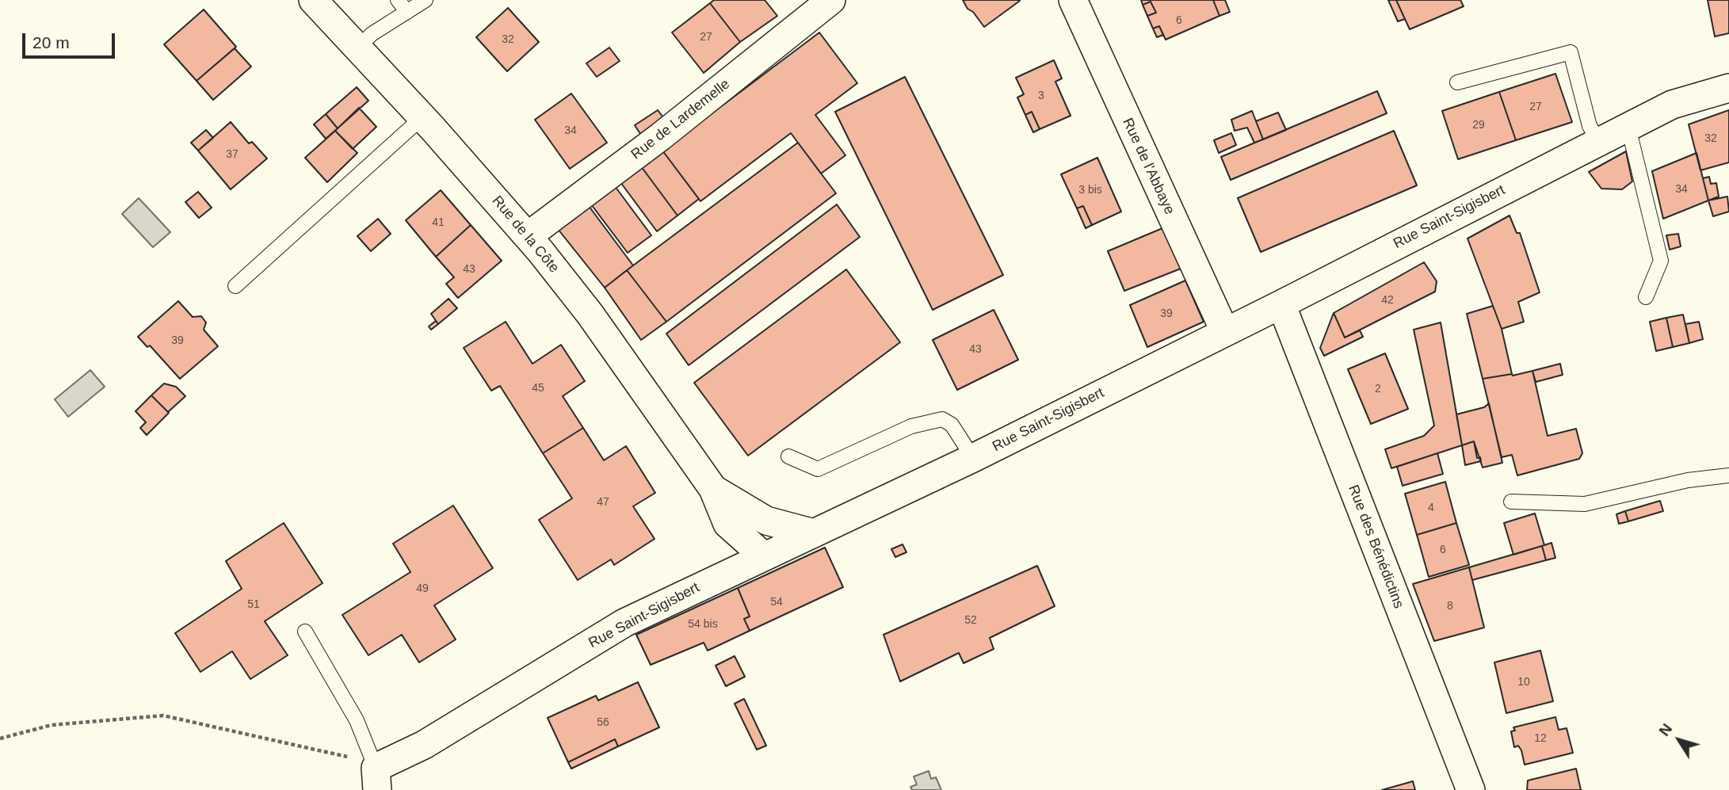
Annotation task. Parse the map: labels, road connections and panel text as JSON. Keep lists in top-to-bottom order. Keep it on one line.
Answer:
{"streets":{"street":["Rue de Lardemelle","Rue de l'Abbaye","Rue Saint-Sigisbert","Rue de la Côte","Rue des Bénédictins"]},"crossings":[["Rue de Lardemelle","Rue de la Côte"],["Rue de l'Abbaye","Rue Saint-Sigisbert"],["Rue Saint-Sigisbert","Rue de la Côte"],["Rue Saint-Sigisbert","Rue des Bénédictins"]],"house_numbers":["6","27","32","3","27","29","34","32","37","34","3 bis","41","43","42","39","39","43","45","2","47","4","6","49","54","51","8","52","54 bis","10","56","12"],"scale_bar":"20 m","north":"top left"}
